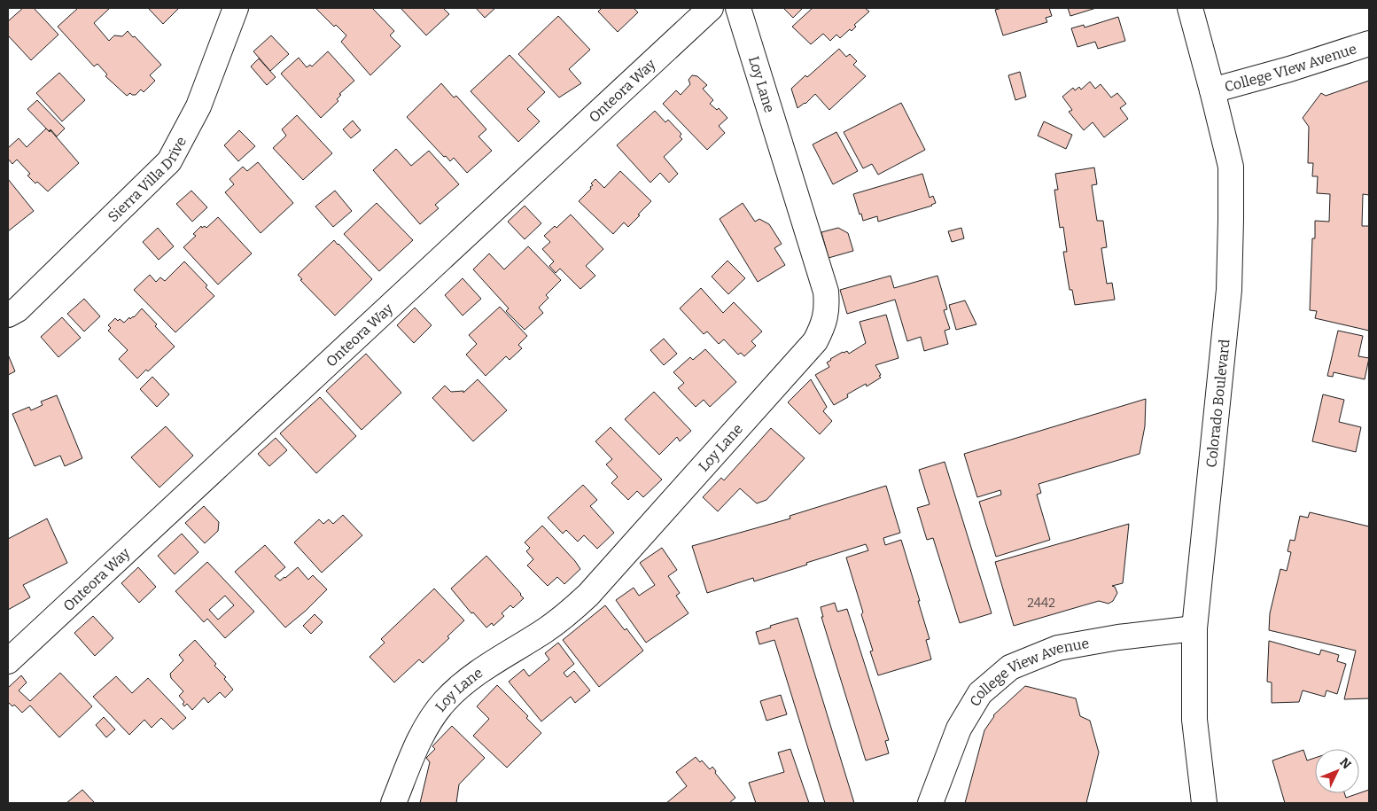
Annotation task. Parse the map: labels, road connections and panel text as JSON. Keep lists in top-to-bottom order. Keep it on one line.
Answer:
{"streets":{"street":["College VIew Avenue","Loy Lane","Onteora Way","Sierra Villa Drive","Colorado Boulevard","College View Avenue"]},"crossings":[["College VIew Avenue","Colorado Boulevard"],["Colorado Boulevard","College View Avenue"]],"house_numbers":["2442"],"north":"top right"}
